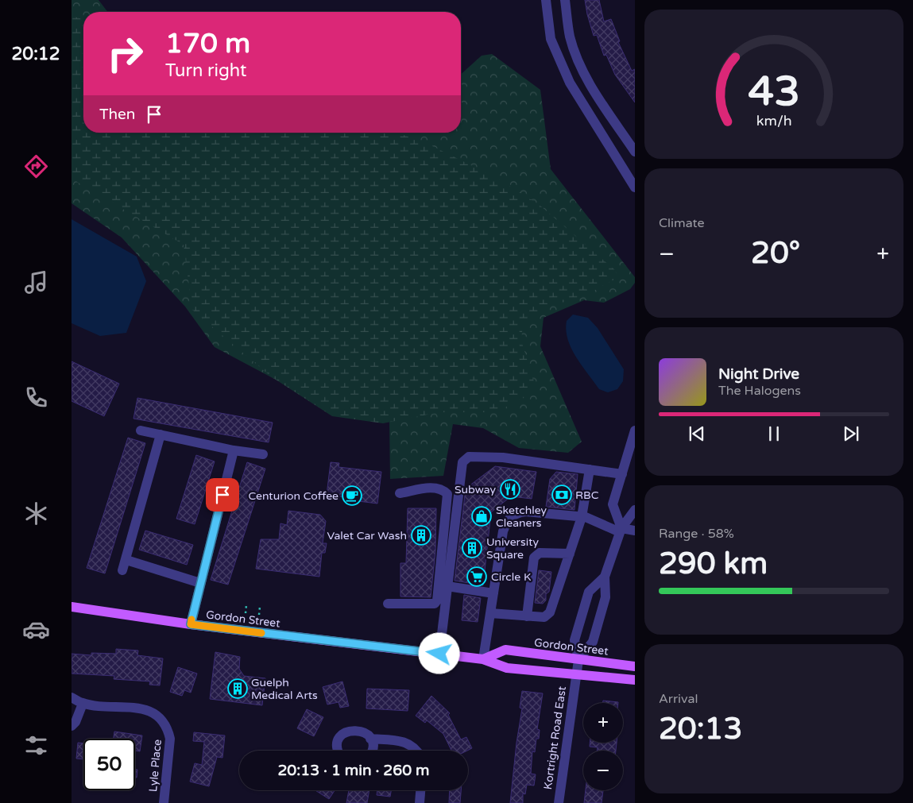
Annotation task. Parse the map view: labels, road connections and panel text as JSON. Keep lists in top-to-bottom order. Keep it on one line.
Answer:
{"streets":{"main road":["Gordon Street"],"street":["Kortright Road East","Lyle Place"]},"crossings":[["Gordon Street","Kortright Road East"]],"places":{"restaurant":["Subway"],"bank":["RBC"],"cafe":["Centurion Coffee"],"shop":["Sketchley Cleaners"],"building":["Valet Car Wash","University Square","Guelph Medical Arts"],"supermarket":["Circle K"]},"page":{"tabs":"20:12","turn":["170 m","Turn right"],"then":"Then","tile":["Climate",["Range · 58%","290 km"],["Arrival","20:13"]],"heat":["−","20°","+"],"song":["Night Drive","The Halogens"],"map_buttons":["+","−"],"limit":"50","trip":"20:13 · 1 min · 260 m","gauge":["43","km/h"]}}
